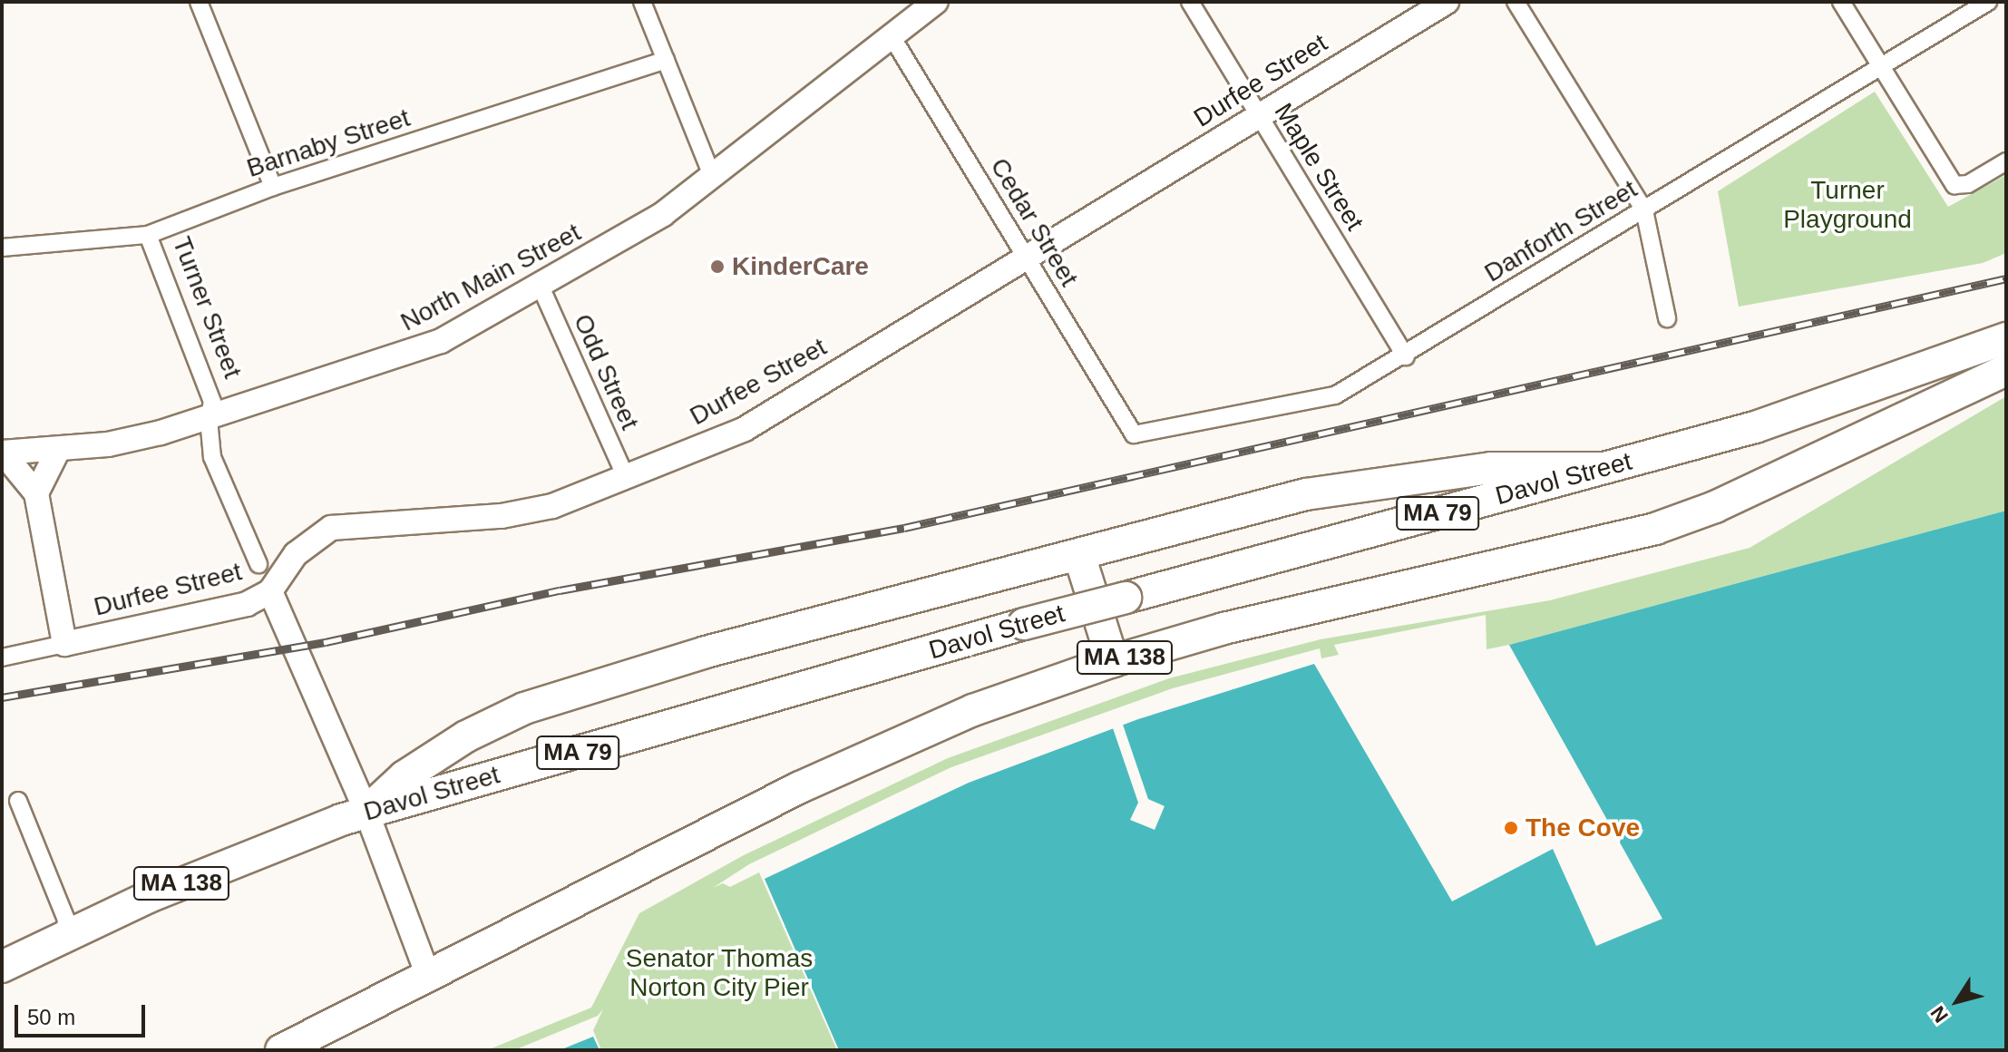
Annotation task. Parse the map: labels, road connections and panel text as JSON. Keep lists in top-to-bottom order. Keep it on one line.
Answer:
{"streets":{"highway":["Davol Street","MA 79","MA 138"],"main road":["Durfee Street","North Main Street"],"street":["Barnaby Street","Maple Street","Cedar Street","Danforth Street","Turner Street","Odd Street"]},"crossings":[["Durfee Street","Maple Street"],["Durfee Street","Cedar Street"],["Durfee Street","Odd Street"],["Barnaby Street","Turner Street"],["Maple Street","Danforth Street"],["Cedar Street","Danforth Street"],["Cedar Street","North Main Street"],["North Main Street","Turner Street"],["North Main Street","Odd Street"]],"parks":["Turner Playground","Senator Thomas Norton City Pier"],"places":["KinderCare","The Cove"],"scale_bar":"50 m","north":"bottom left"}
